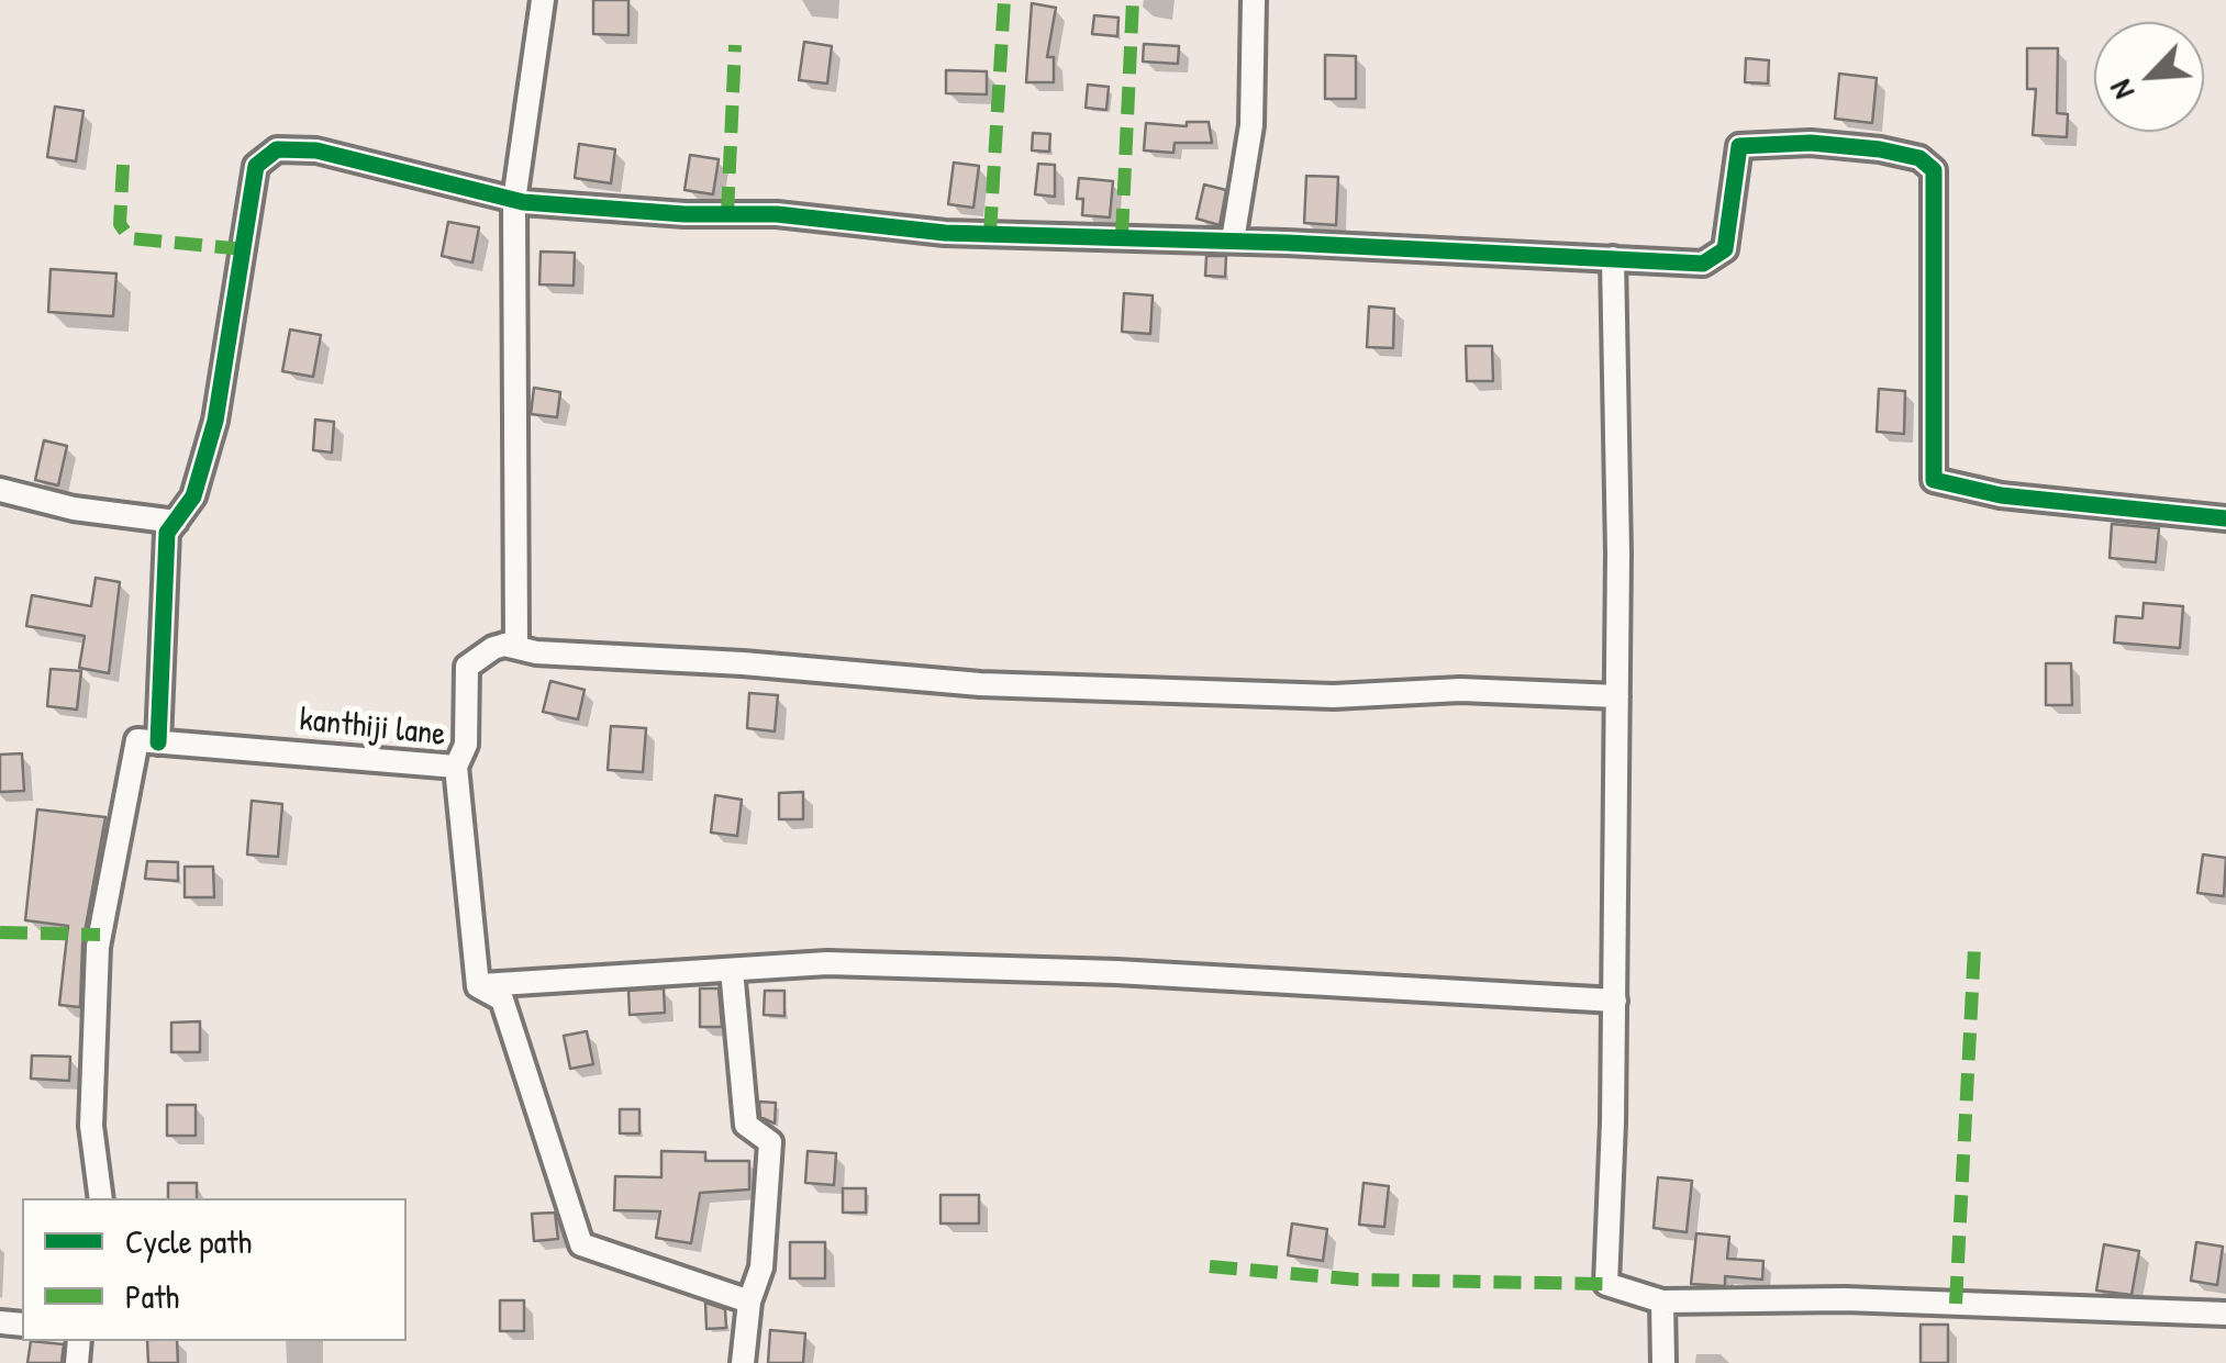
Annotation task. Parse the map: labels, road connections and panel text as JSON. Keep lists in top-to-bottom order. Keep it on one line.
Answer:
{"streets":{"street":["kanthiji lane"]},"legend":["Cycle path","Path"],"north":"bottom left"}
